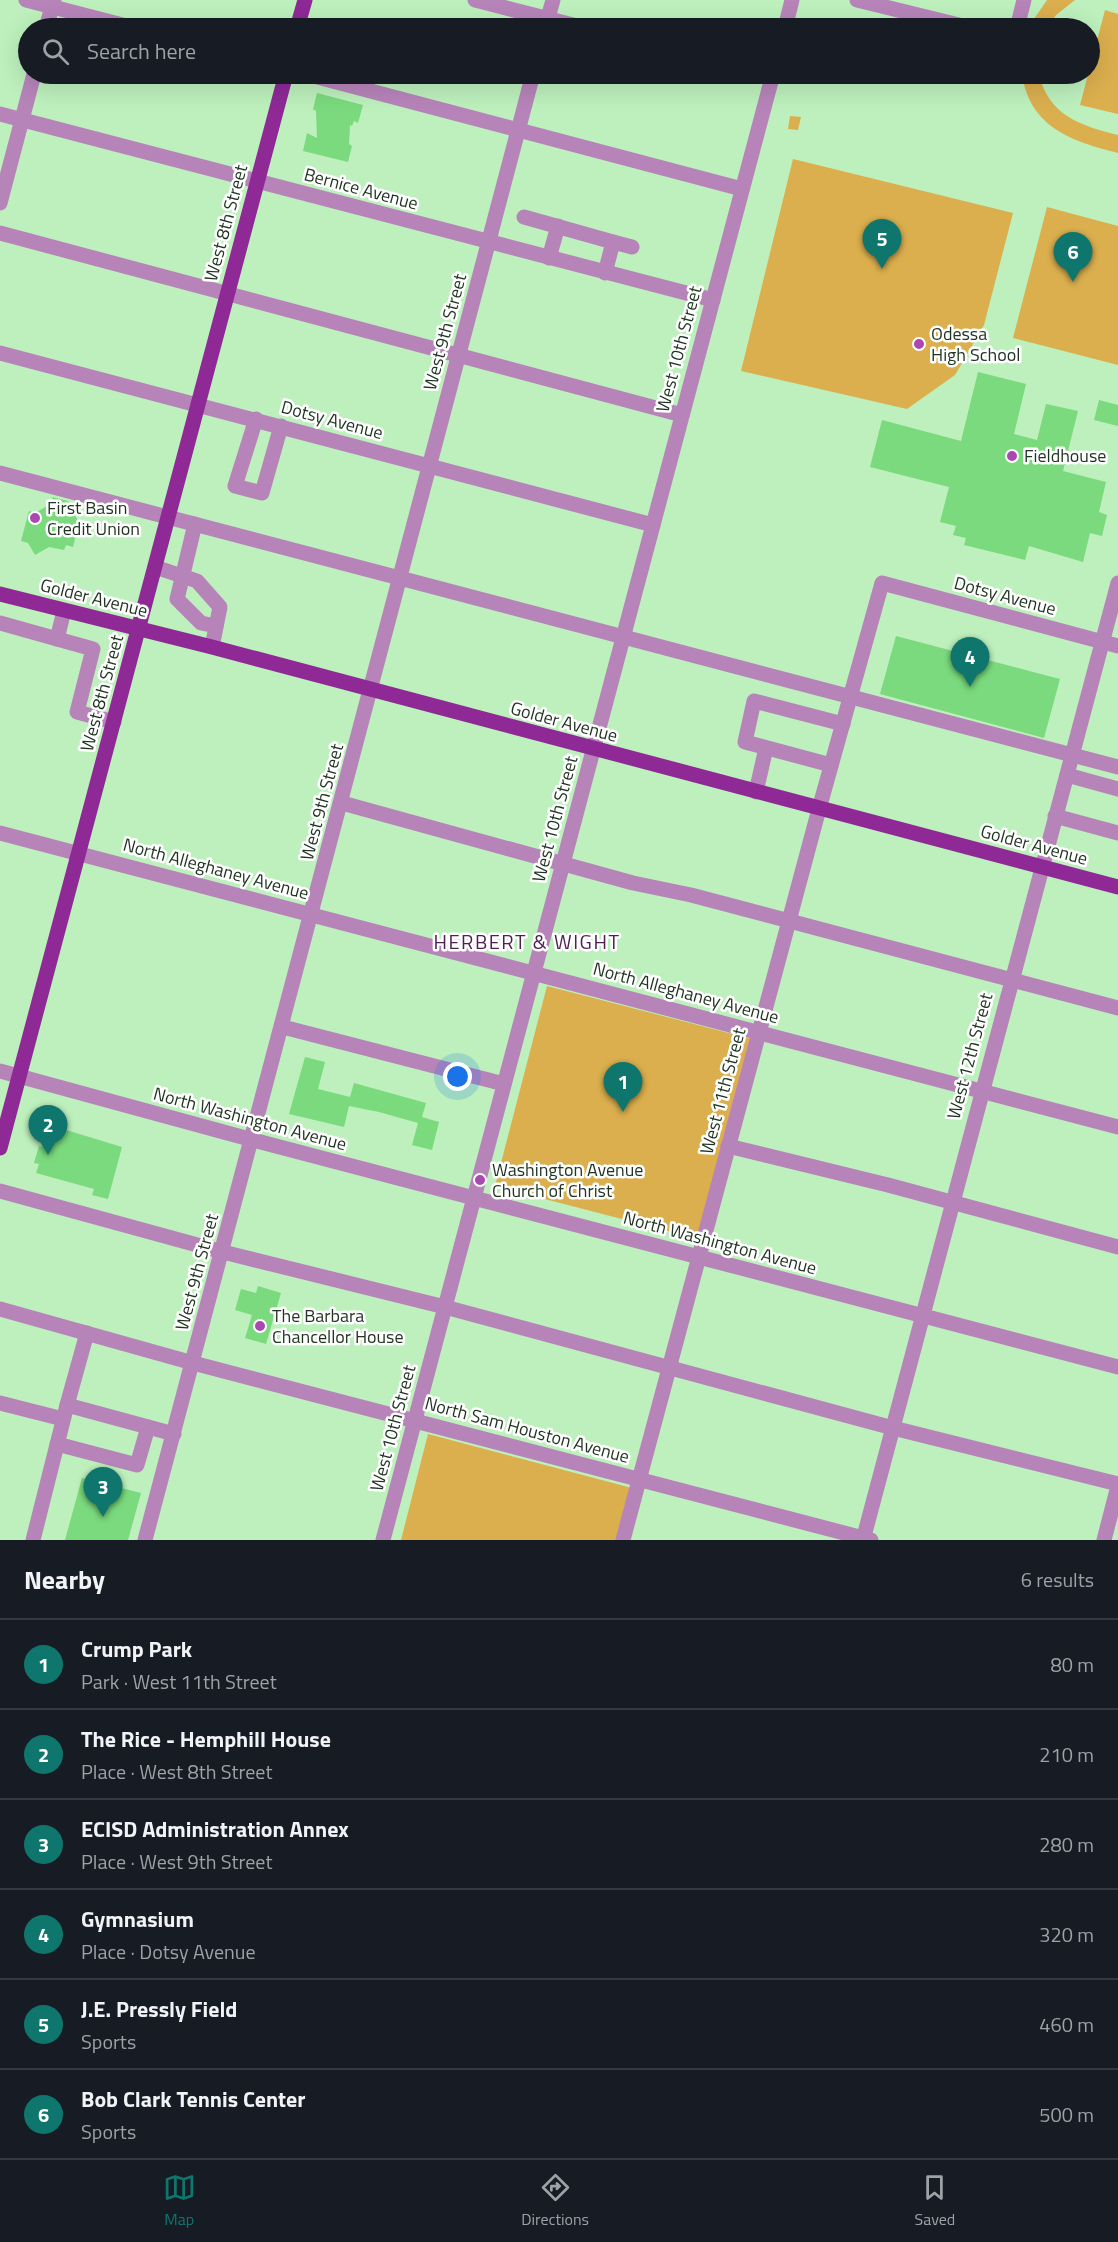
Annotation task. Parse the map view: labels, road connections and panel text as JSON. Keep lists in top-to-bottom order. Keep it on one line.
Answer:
{"streets":{"main road":["West 8th Street","Golder Avenue"],"street":["Bernice Avenue","West 9th Street","West 10th Street","Dotsy Avenue","North Alleghaney Avenue","West 12th Street","West 11th Street","North Washington Avenue","North Sam Houston Avenue"]},"crossings":[["Bernice Avenue","West 8th Street"],["Bernice Avenue","West 9th Street"],["Bernice Avenue","West 10th Street"],["West 8th Street","Dotsy Avenue"],["West 8th Street","Golder Avenue"],["West 8th Street","North Alleghaney Avenue"],["West 8th Street","North Washington Avenue"],["West 9th Street","Dotsy Avenue"],["West 9th Street","Golder Avenue"],["West 9th Street","North Alleghaney Avenue"],["West 9th Street","North Washington Avenue"],["West 9th Street","North Sam Houston Avenue"],["West 10th Street","Dotsy Avenue"],["West 10th Street","Golder Avenue"],["West 10th Street","North Alleghaney Avenue"],["West 10th Street","North Washington Avenue"],["West 10th Street","North Sam Houston Avenue"],["Dotsy Avenue","West 12th Street"],["Dotsy Avenue","West 11th Street"],["Golder Avenue","West 12th Street"],["Golder Avenue","West 11th Street"],["North Alleghaney Avenue","West 12th Street"],["North Alleghaney Avenue","West 11th Street"],["West 12th Street","North Washington Avenue"],["West 12th Street","North Sam Houston Avenue"],["West 11th Street","North Washington Avenue"],["West 11th Street","North Sam Houston Avenue"]],"districts":["HERBERT & WIGHT"],"places":["Odessa High School","Fieldhouse","First Basin Credit Union","Washington Avenue Church of Christ","The Barbara Chancellor House"],"page":{"search":"Search here","pins":["5","6","4","1","2","3"],"heading":["Nearby","6 results"],"list":[{"mark":"1","name":"Crump Park","note":"Park · West 11th Street","value":"80 m"},{"mark":"2","name":"The Rice - Hemphill House","note":"Place · West 8th Street","value":"210 m"},{"mark":"3","name":"ECISD Administration Annex","note":"Place · West 9th Street","value":"280 m"},{"mark":"4","name":"Gymnasium","note":"Place · Dotsy Avenue","value":"320 m"},{"mark":"5","name":"J.E. Pressly Field","note":"Sports","value":"460 m"},{"mark":"6","name":"Bob Clark Tennis Center","note":"Sports","value":"500 m"}],"nav":["Map","Directions","Saved"]}}
